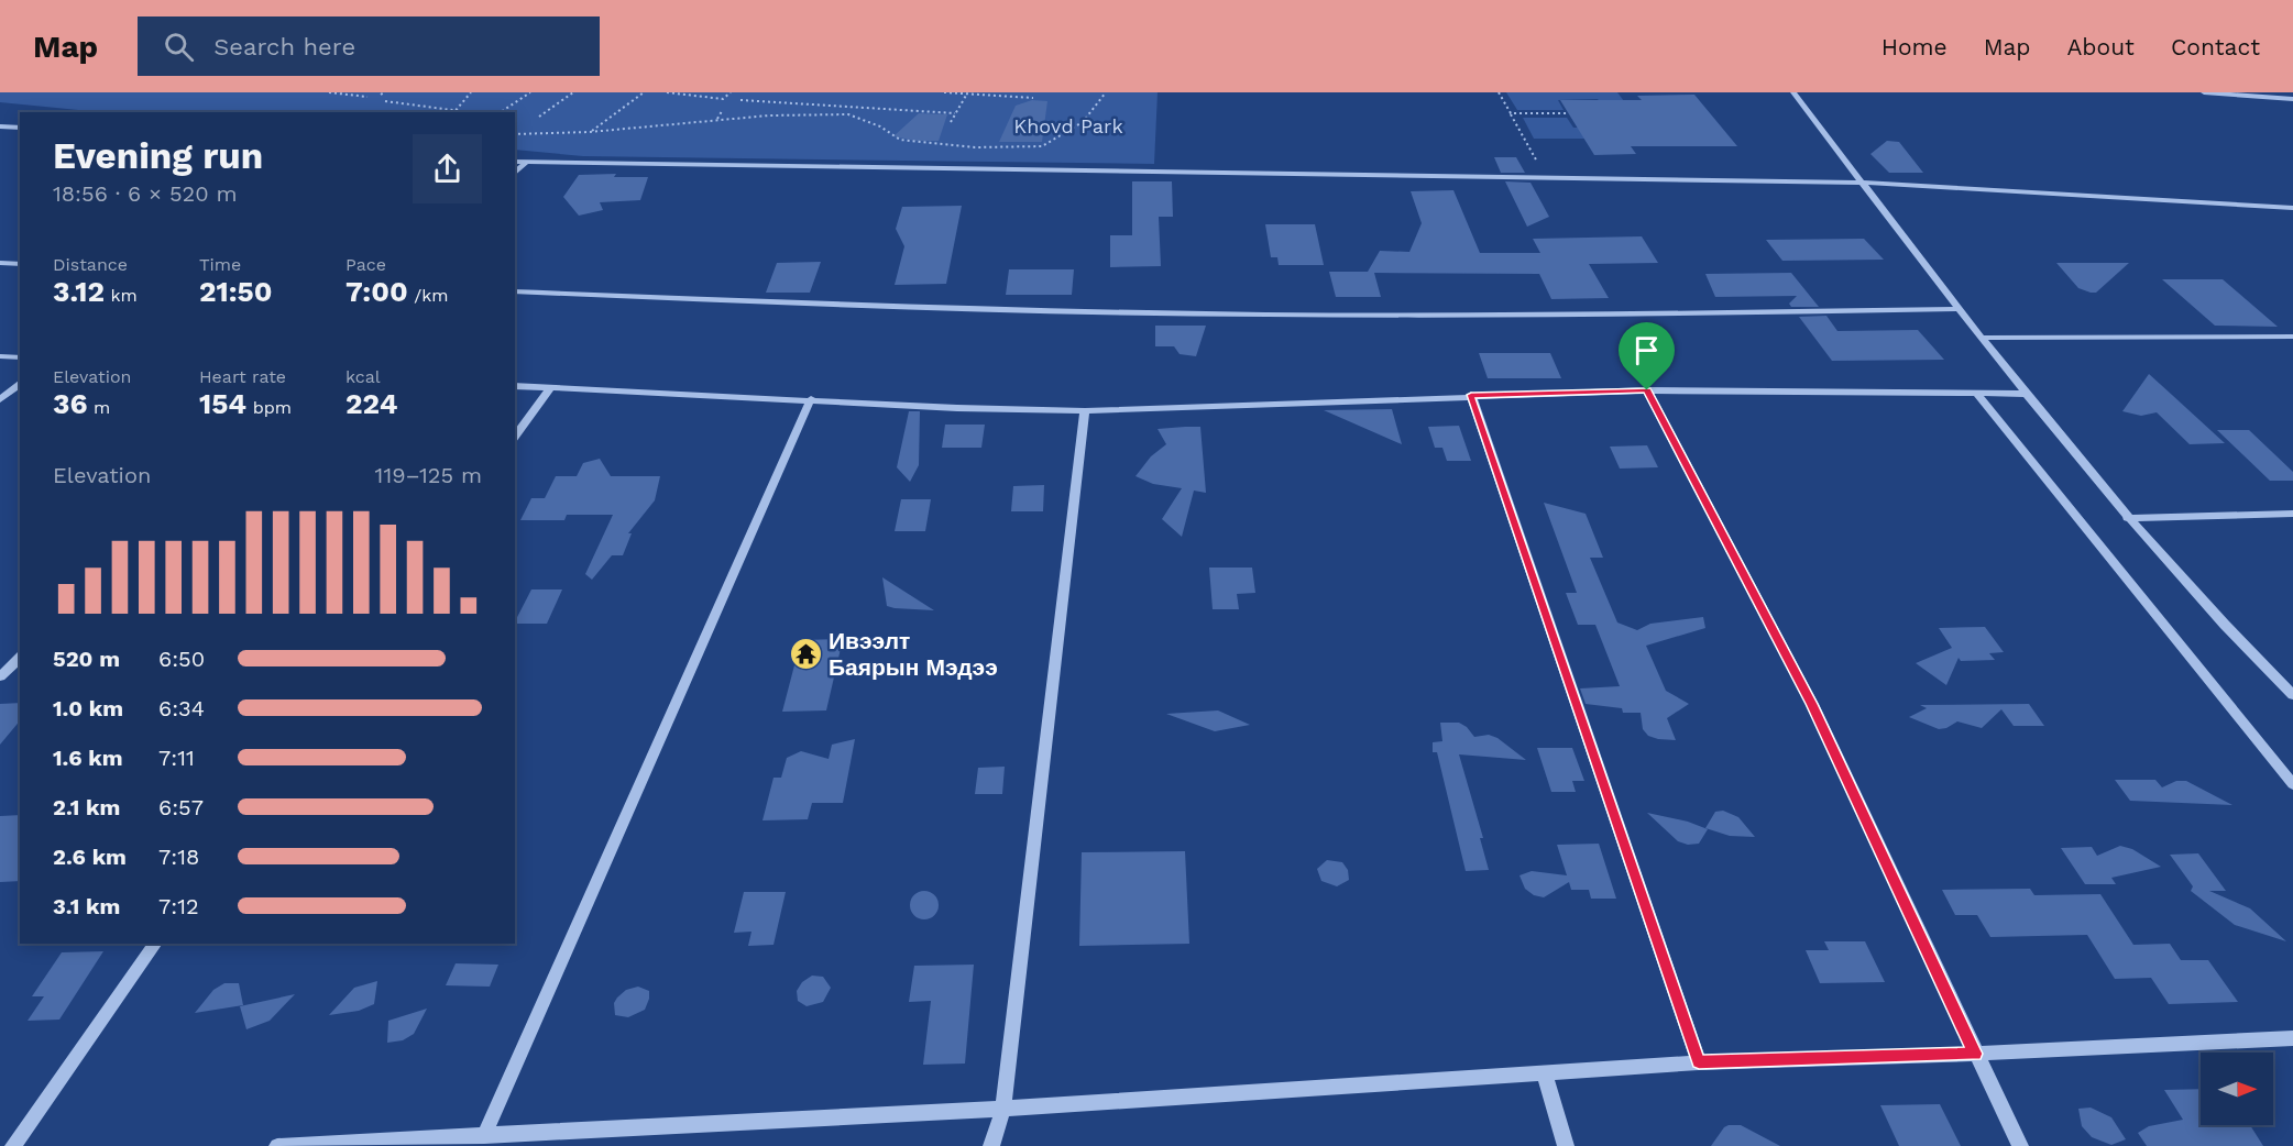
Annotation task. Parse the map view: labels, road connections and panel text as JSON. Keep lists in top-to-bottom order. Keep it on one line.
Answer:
{"parks":["Khovd Park"],"places":{"temple":["Ивээлт Баярын Мэдээ"]},"north":"right","page":{"header":"Map","search":"Search here","nav":["Home","Map","About","Contact"],"heading":["Evening run","18:56 · 6 × 520 m"],"stats":[["Distance","3.12 km"],["Time","21:50"],["Pace","7:00 /km"],["Elevation","36 m"],["Heart rate","154 bpm"],["kcal","224"]],"chart":["Elevation","119–125 m"],"list":[{"name":"520 m","note":"6:50"},{"name":"1.0 km","note":"6:34"},{"name":"1.6 km","note":"7:11"},{"name":"2.1 km","note":"6:57"},{"name":"2.6 km","note":"7:18"},{"name":"3.1 km","note":"7:12"}]}}
